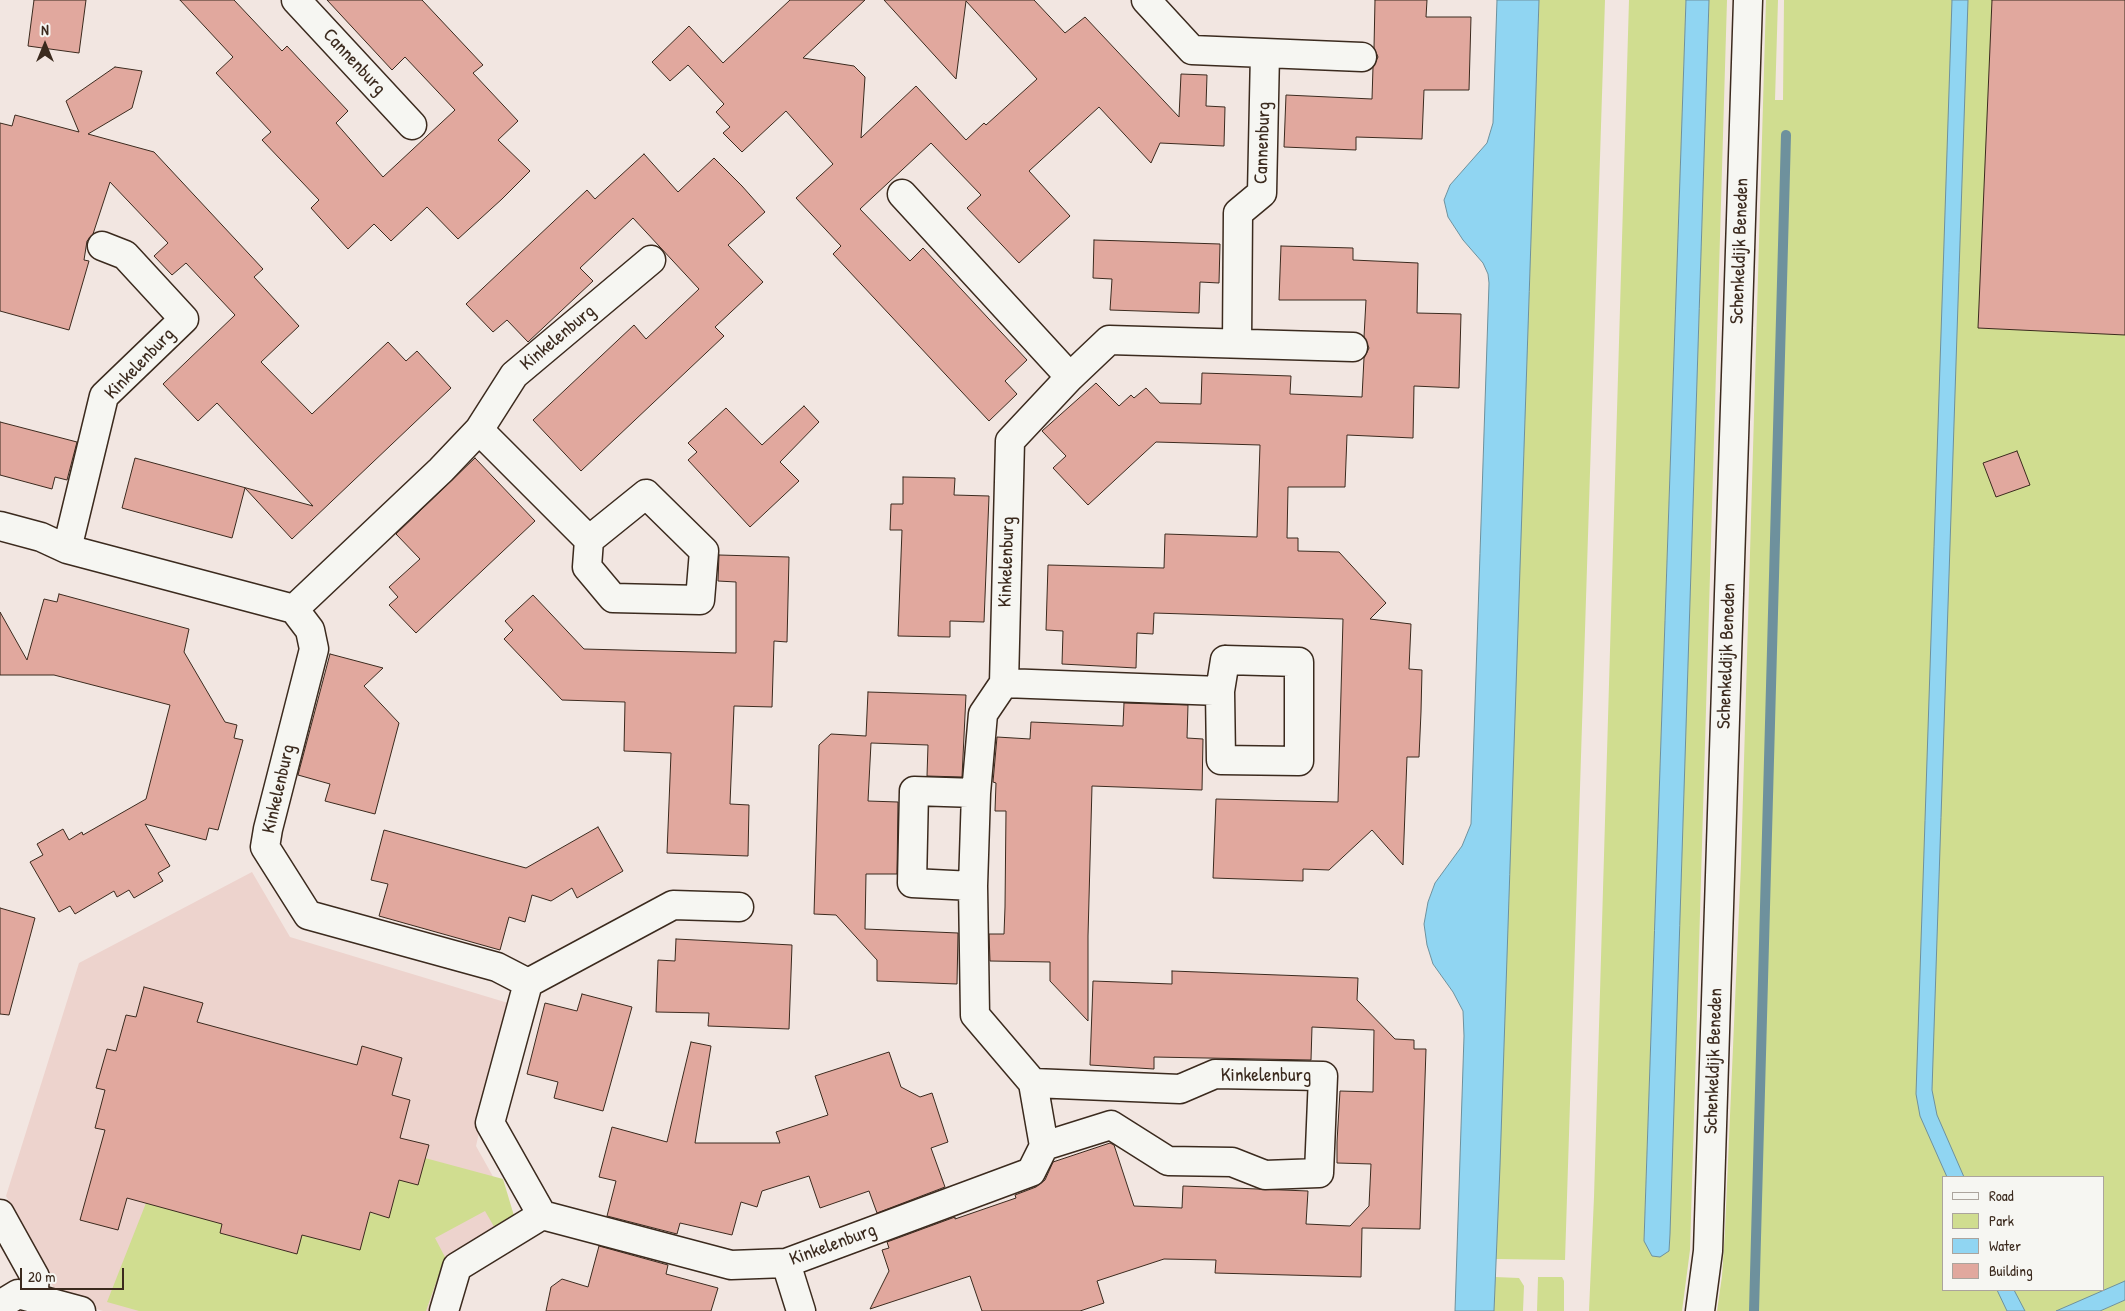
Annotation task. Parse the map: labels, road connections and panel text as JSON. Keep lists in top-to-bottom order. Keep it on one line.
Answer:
{"streets":{"street":["Cannenburg","Schenkeldijk Beneden","Kinkelenburg"]},"legend":["Road","Park","Water","Building"],"scale_bar":"20 m","north":"top"}
